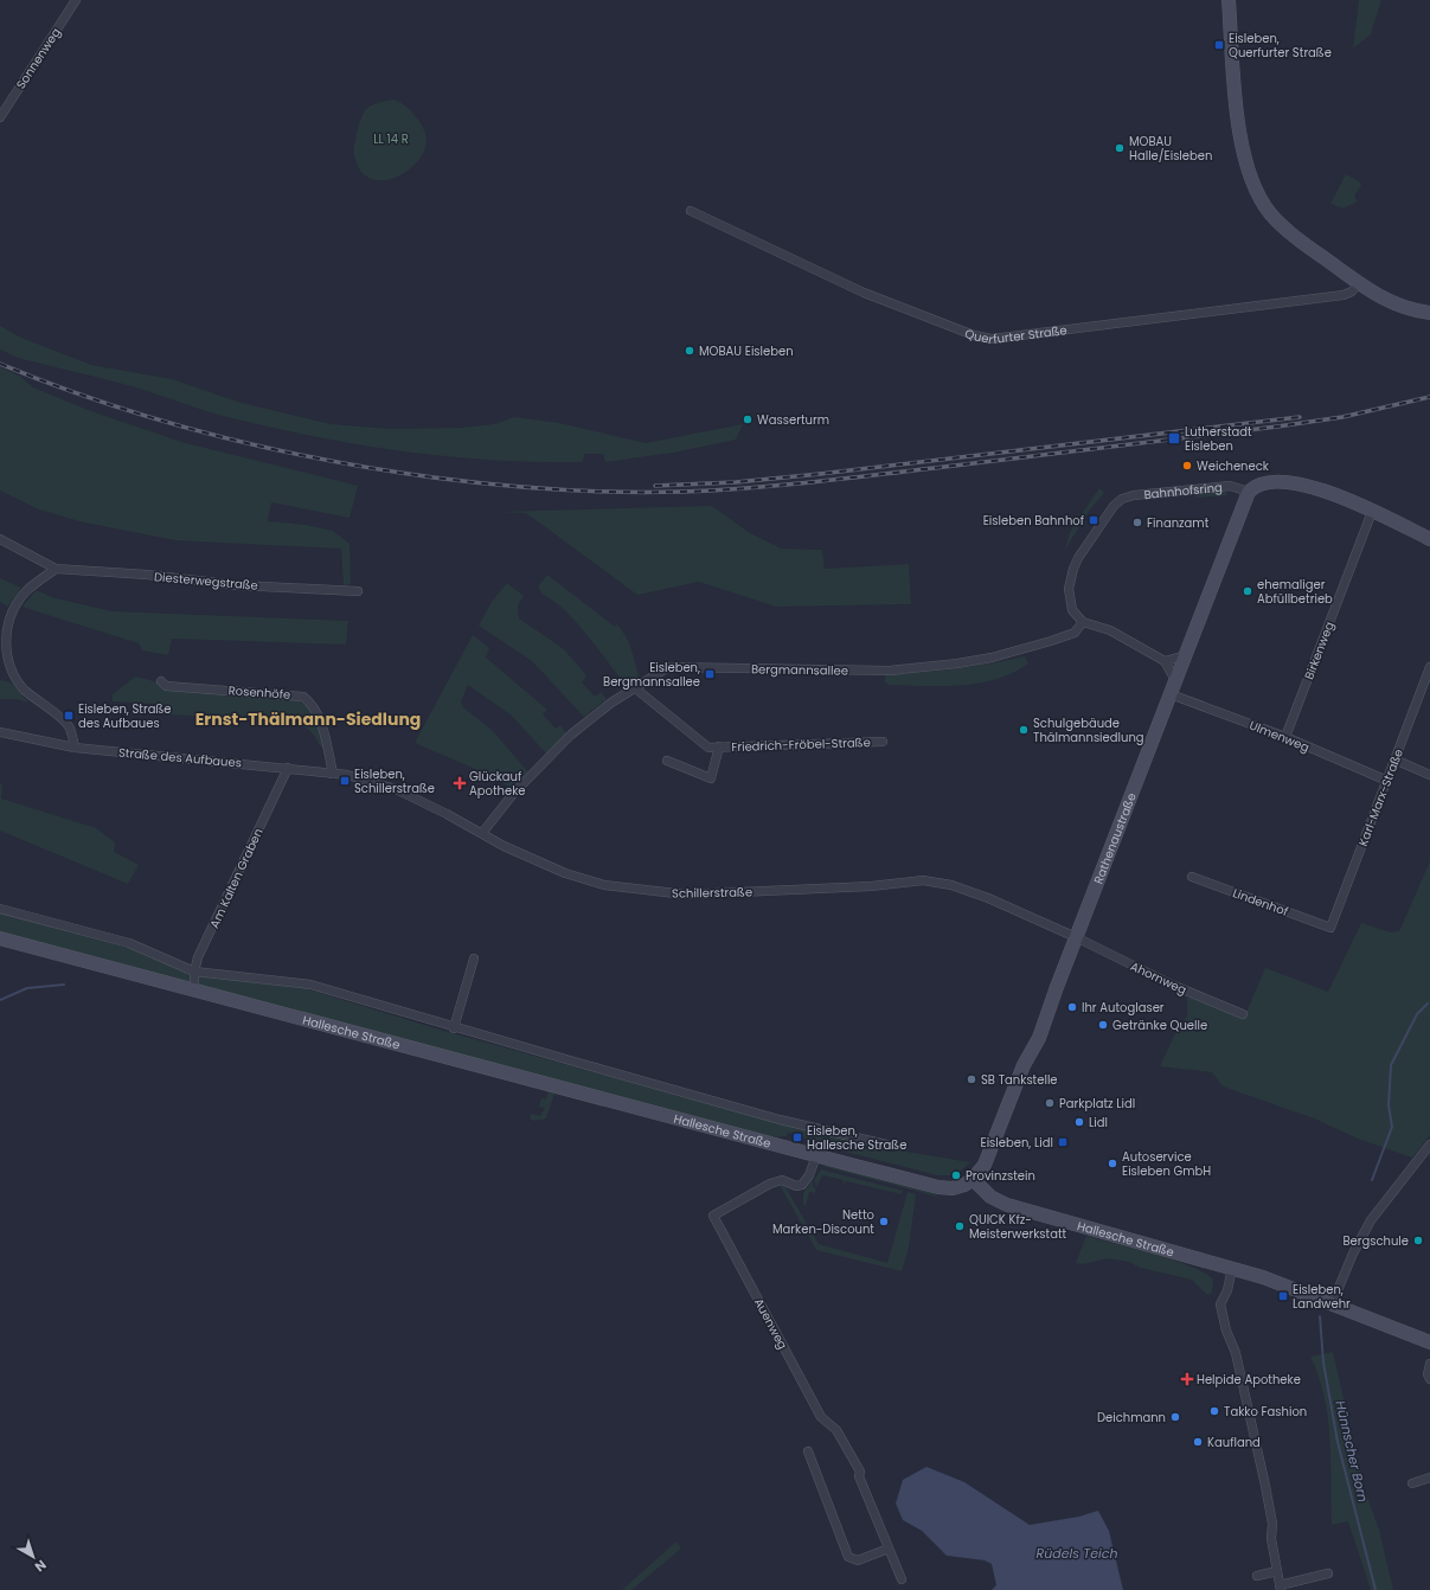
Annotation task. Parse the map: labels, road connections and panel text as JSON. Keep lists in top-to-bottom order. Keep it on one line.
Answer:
{"streets":{"main road":["Rathenaustraße","Hallesche Straße"],"street":["Sonnenweg","Querfurter Straße","Bahnhofsring","Diesterwegstraße","Birkenweg","Bergmannsallee","Rosenhöfe","Ulmenweg","Friedrich-Fröbel-Straße","Straße des Aufbaues","Karl-Marx-Straße","Am Kalten Graben","Schillerstraße","Lindenhof","Ahornweg","Auenweg"]},"crossings":[["Bahnhofsring","Bergmannsallee"],["Bahnhofsring","Rathenaustraße"],["Birkenweg","Ulmenweg"],["Bergmannsallee","Friedrich-Fröbel-Straße"],["Bergmannsallee","Schillerstraße"],["Rosenhöfe","Straße des Aufbaues"],["Ulmenweg","Karl-Marx-Straße"],["Ulmenweg","Rathenaustraße"],["Straße des Aufbaues","Am Kalten Graben"],["Straße des Aufbaues","Schillerstraße"],["Karl-Marx-Straße","Lindenhof"],["Rathenaustraße","Schillerstraße"],["Rathenaustraße","Ahornweg"],["Rathenaustraße","Hallesche Straße"],["Am Kalten Graben","Hallesche Straße"],["Schillerstraße","Ahornweg"],["Hallesche Straße","Auenweg"]],"districts":["Ernst-Thälmann-Siedlung"],"water":["Hünnscher Born","Rüdels Teich"],"parks":["LL 14 R"],"places":{"transit":["Eisleben, Querfurter Straße","Lutherstadt Eisleben","Eisleben Bahnhof","Eisleben, Bergmannsallee","Eisleben, Straße des Aufbaues","Eisleben, Schillerstraße","Eisleben, Hallesche Straße","Eisleben, Lidl","Eisleben, Landwehr"],"other":["MOBAU Halle/Eisleben","MOBAU Eisleben","Wasserturm","Weicheneck","Finanzamt","ehemaliger Abfüllbetrieb","Schulgebäude Thälmannsiedlung","Ihr Autoglaser","Getränke Quelle","SB Tankstelle","Parkplatz Lidl","Lidl","Autoservice Eisleben GmbH","Provinzstein","Netto Marken-Discount","QUICK Kfz- Meisterwerkstatt","Bergschule","Takko Fashion","Deichmann","Kaufland"],"health":["Glückauf Apotheke","Helpide Apotheke"]},"north":"bottom right"}
